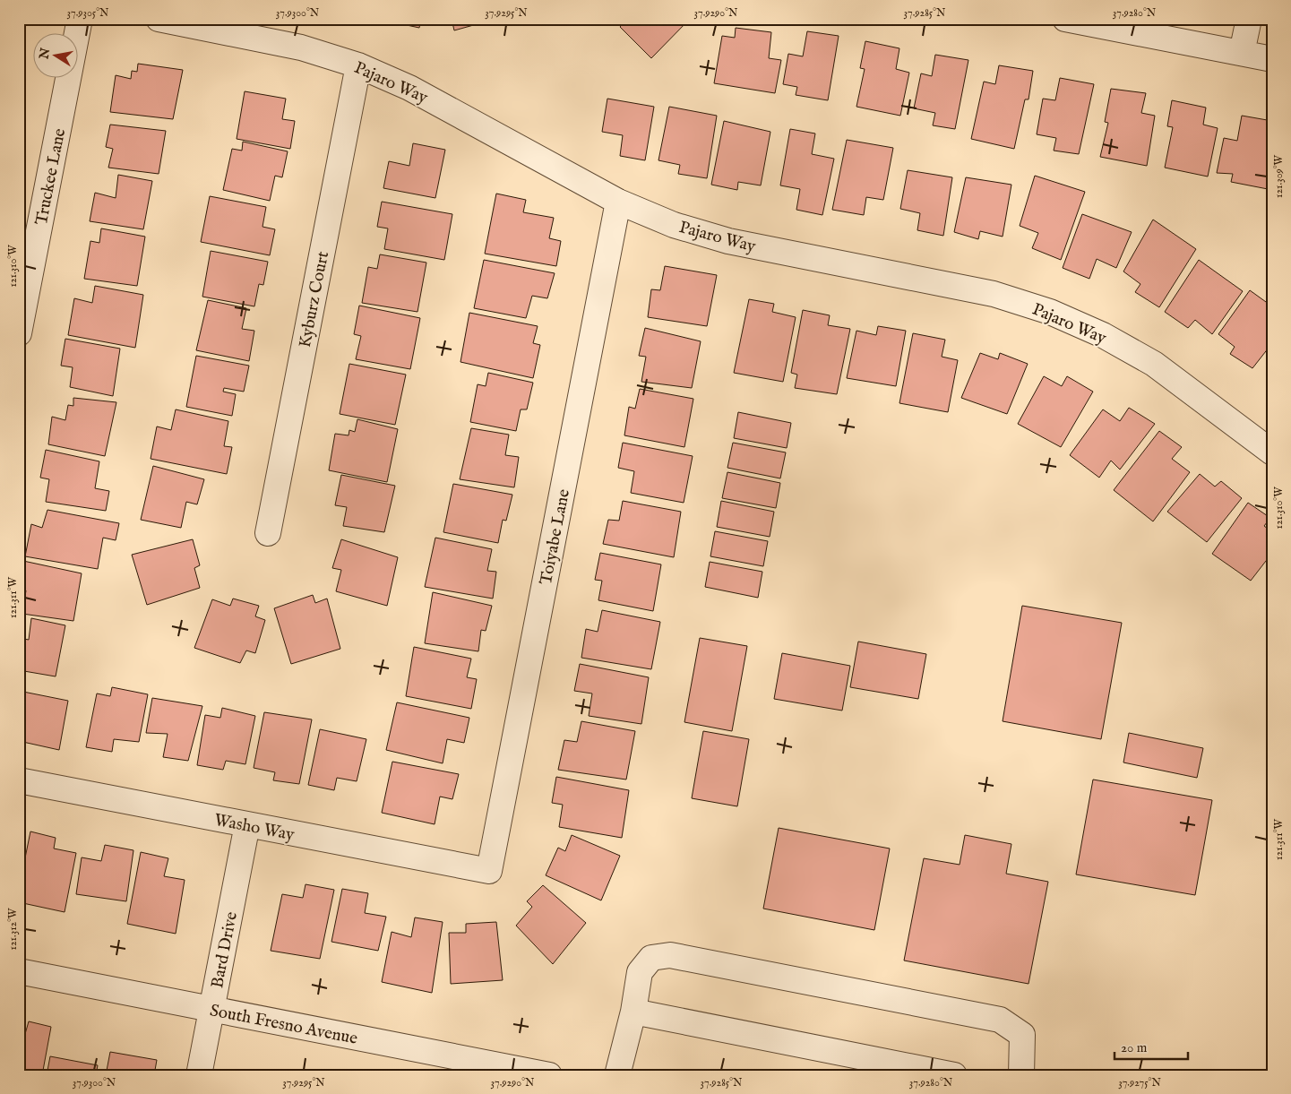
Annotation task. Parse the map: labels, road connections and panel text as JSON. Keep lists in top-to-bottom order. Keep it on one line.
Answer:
{"streets":{"street":["Pajaro Way","Truckee Lane","Kyburz Court","Toiyabe Lane","Washo Way","Bard Drive","South Fresno Avenue"]},"crossings":[["Pajaro Way","Kyburz Court"],["Pajaro Way","Toiyabe Lane"],["Toiyabe Lane","Washo Way"],["Washo Way","Bard Drive"],["Bard Drive","South Fresno Avenue"]],"scale_bar":"20 m","north":"left","coordinates":["37.9305°N","37.9300°N","37.9295°N","37.9290°N","37.9285°N","37.9280°N","121.309°W","121.310°W","121.311°W","121.312°W","37.9275°N"]}
